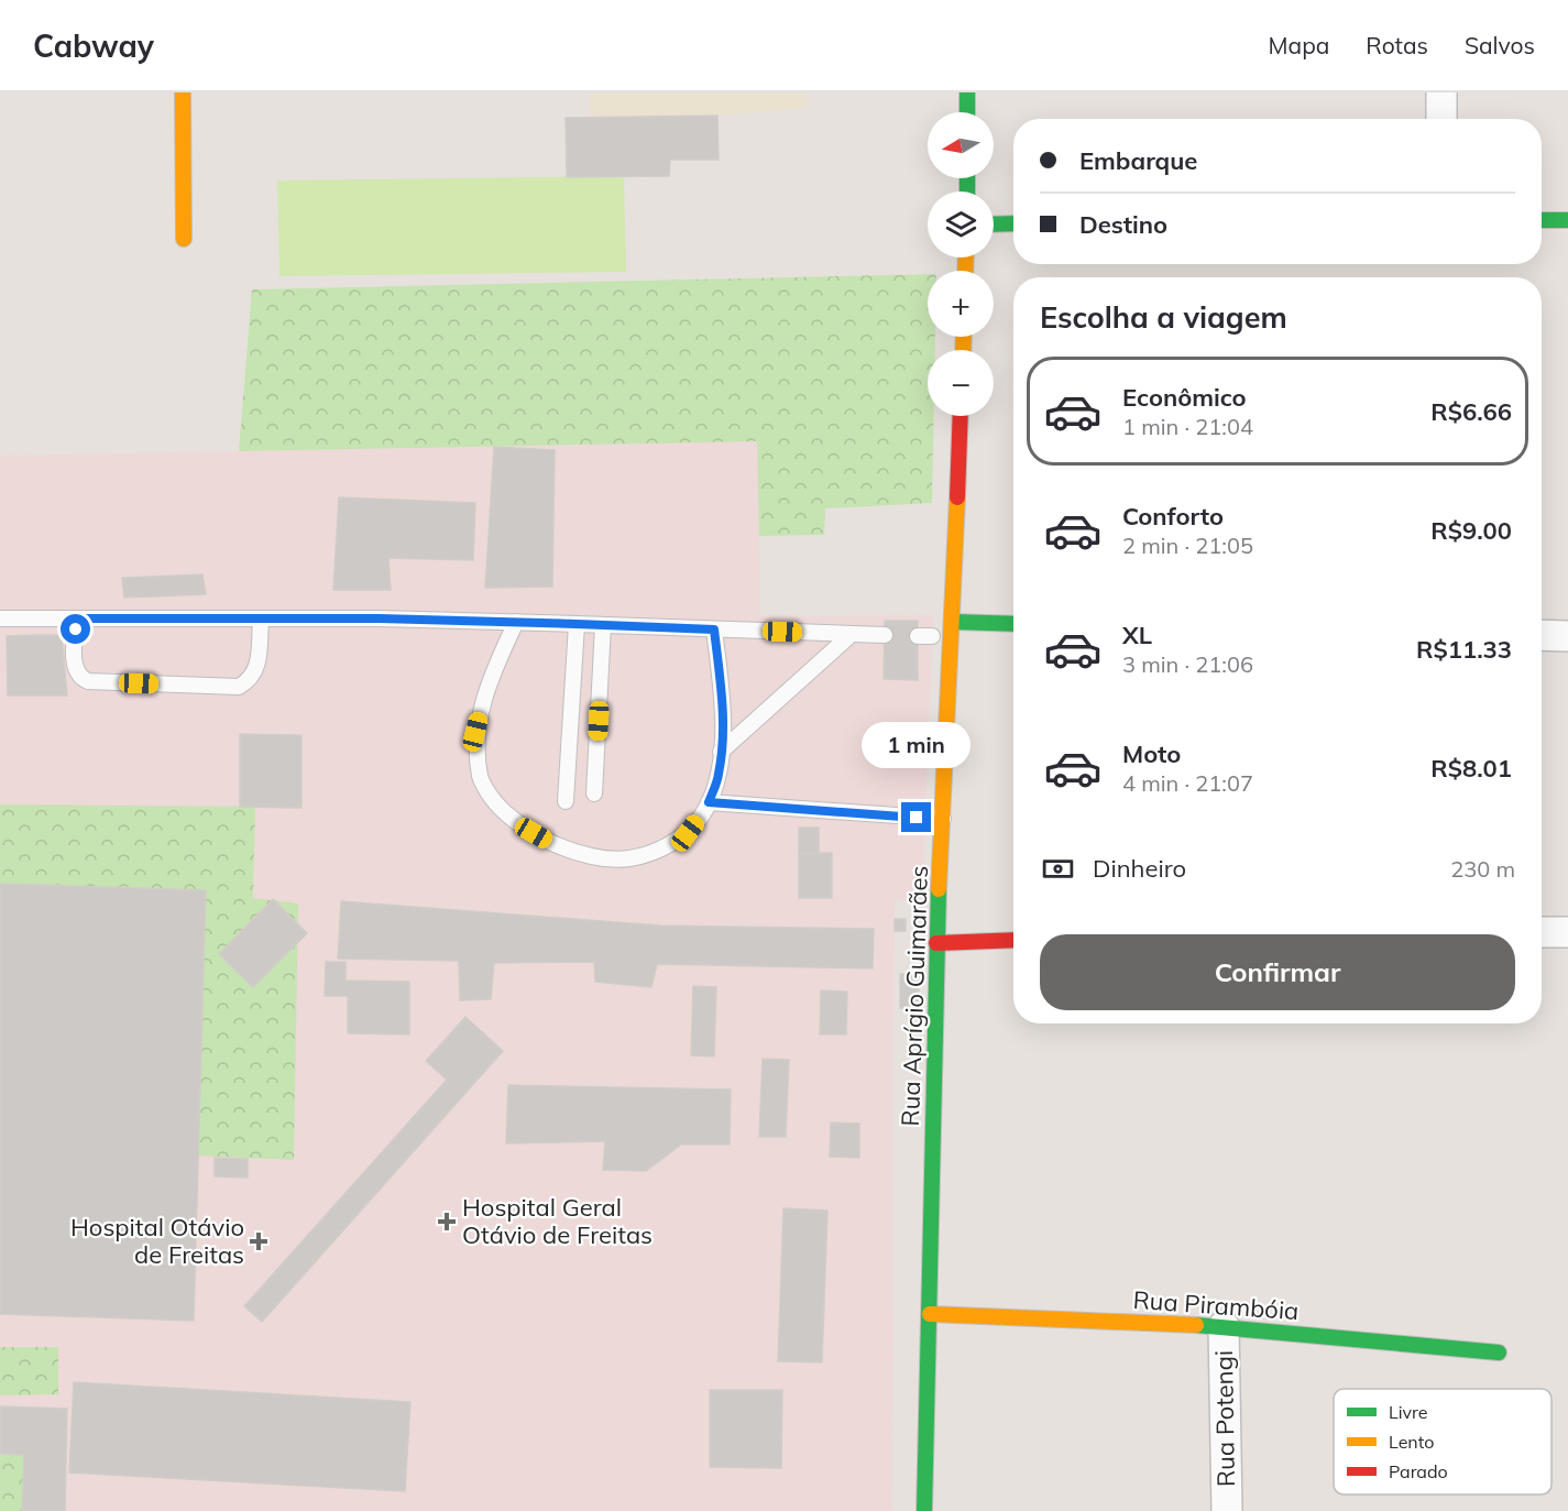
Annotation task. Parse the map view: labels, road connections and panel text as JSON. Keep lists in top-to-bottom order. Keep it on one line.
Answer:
{"streets":{"street":["Rua Aprígio Guimarães","Rua Pirambóia","Rua Potengi"]},"crossings":[["Rua Aprígio Guimarães","Rua Pirambóia"],["Rua Pirambóia","Rua Potengi"]],"places":{"health":["Hospital Geral Otávio de Freitas","Hospital Otávio de Freitas"]},"legend":["Livre","Lento","Parado"],"north":"left","page":{"header":"Cabway","nav":["Mapa","Rotas","Salvos"],"map_buttons":["+","−"],"banner":["Embarque","Destino"],"heading":"Escolha a viagem","list":[{"name":"Econômico","note":"1 min · 21:04","value":"R$6.66"},{"name":"Conforto","note":"2 min · 21:05","value":"R$9.00"},{"name":"XL","note":"3 min · 21:06","value":"R$11.33"},{"name":"Moto","note":"4 min · 21:07","value":"R$8.01"}],"bubble":"1 min","pay":["Dinheiro","230 m"],"buttons":"Confirmar"}}
